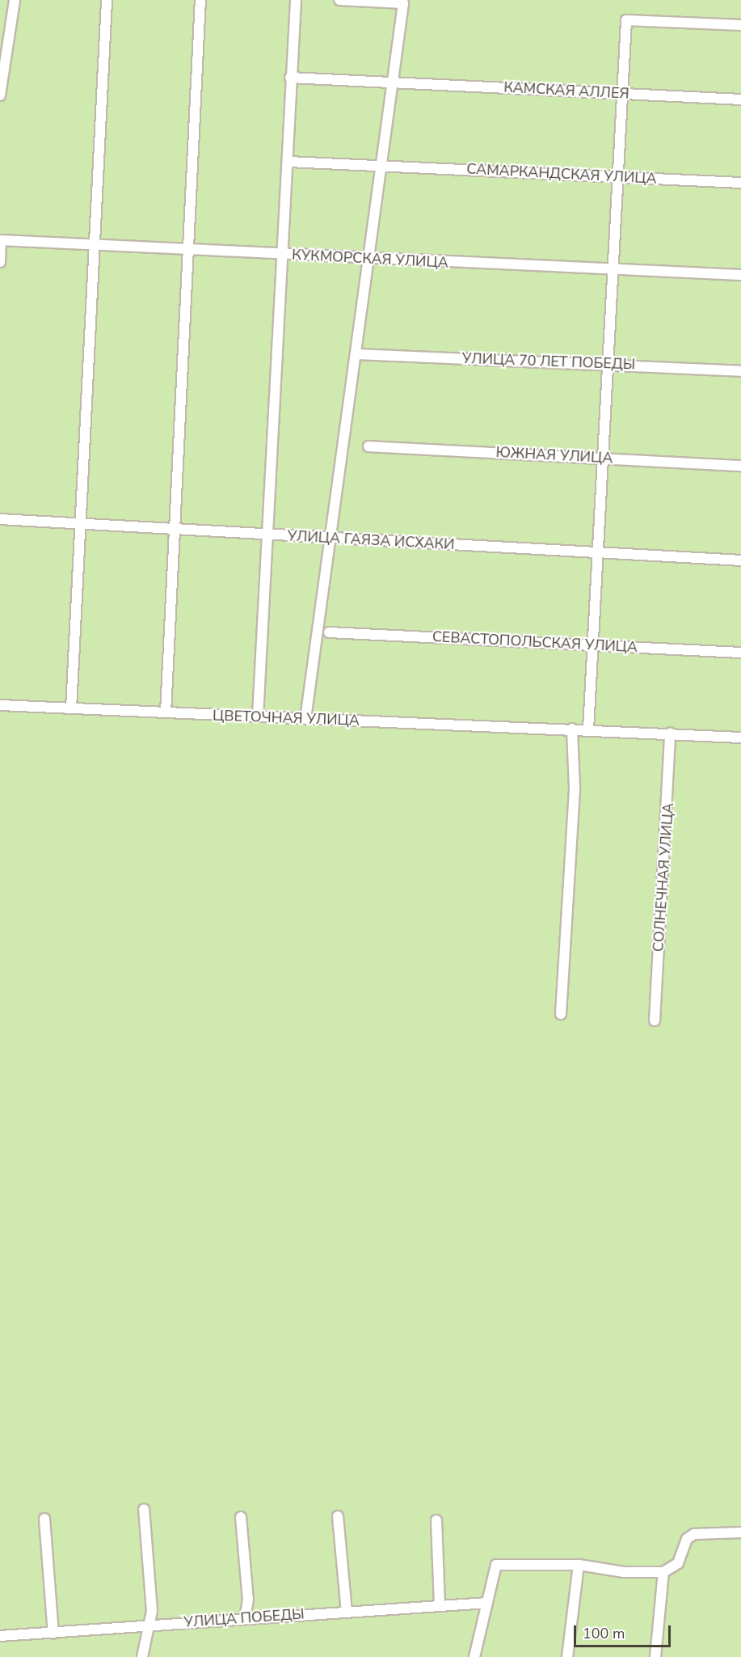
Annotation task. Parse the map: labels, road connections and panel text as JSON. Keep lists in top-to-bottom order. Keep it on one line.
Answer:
{"streets":{"street":["КАМСКАЯ АЛЛЕЯ","САМАРКАНДСКАЯ УЛИЦА","КУКМОРСКАЯ УЛИЦА","УЛИЦА 70 ЛЕТ ПОБЕДЫ","ЮЖНАЯ УЛИЦА","УЛИЦА ГАЯЗА ИСХАКИ","СЕВАСТОПОЛЬСКАЯ УЛИЦА","ЦВЕТОЧНАЯ УЛИЦА","СОЛНЕЧНАЯ УЛИЦА","УЛИЦА ПОБЕДЫ"]},"crossings":[["ЦВЕТОЧНАЯ УЛИЦА","СОЛНЕЧНАЯ УЛИЦА"]],"scale_bar":"100 m"}
